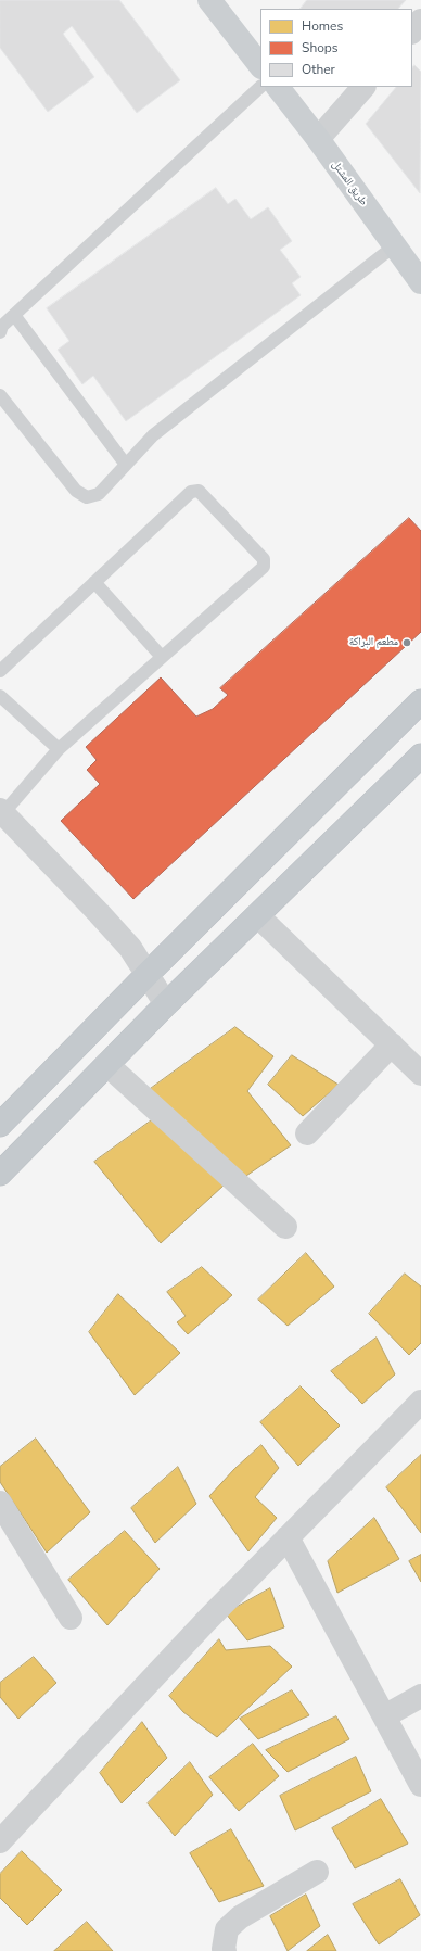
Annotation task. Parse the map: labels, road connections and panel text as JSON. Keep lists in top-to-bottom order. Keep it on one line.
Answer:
{"streets":{"main road":["طريق المشتل"]},"places":["مطعم البراكة"],"legend":["Homes","Shops","Other"]}
